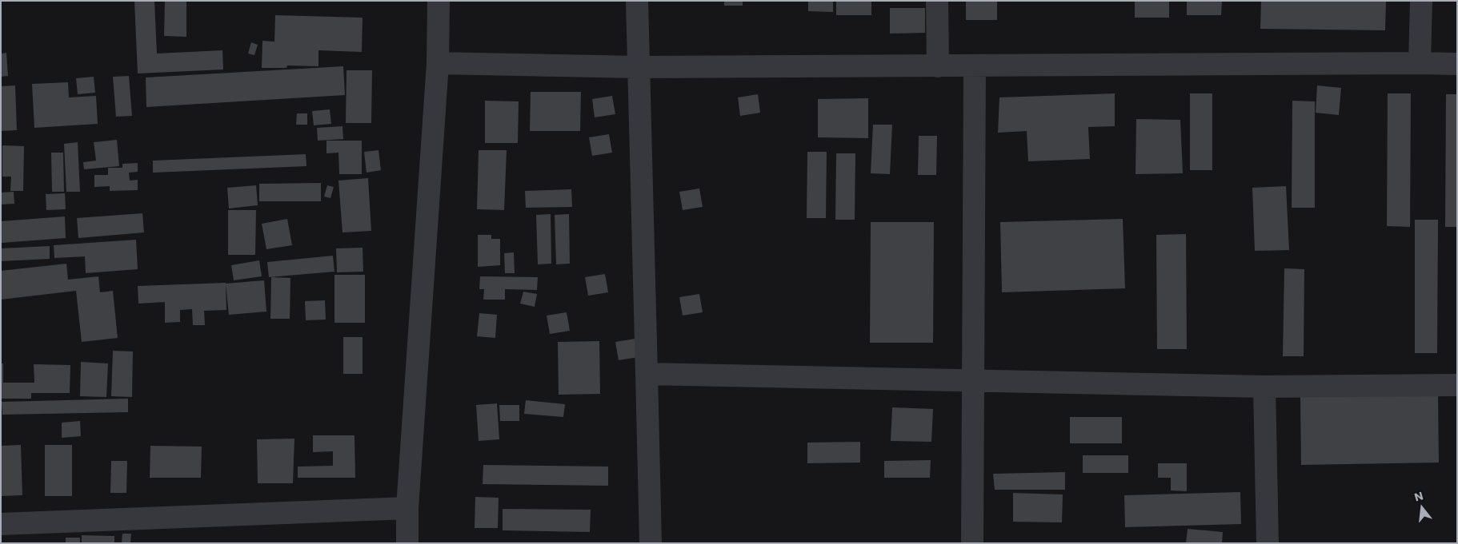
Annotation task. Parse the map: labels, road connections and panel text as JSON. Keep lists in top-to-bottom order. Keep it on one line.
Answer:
{"north":"top"}
